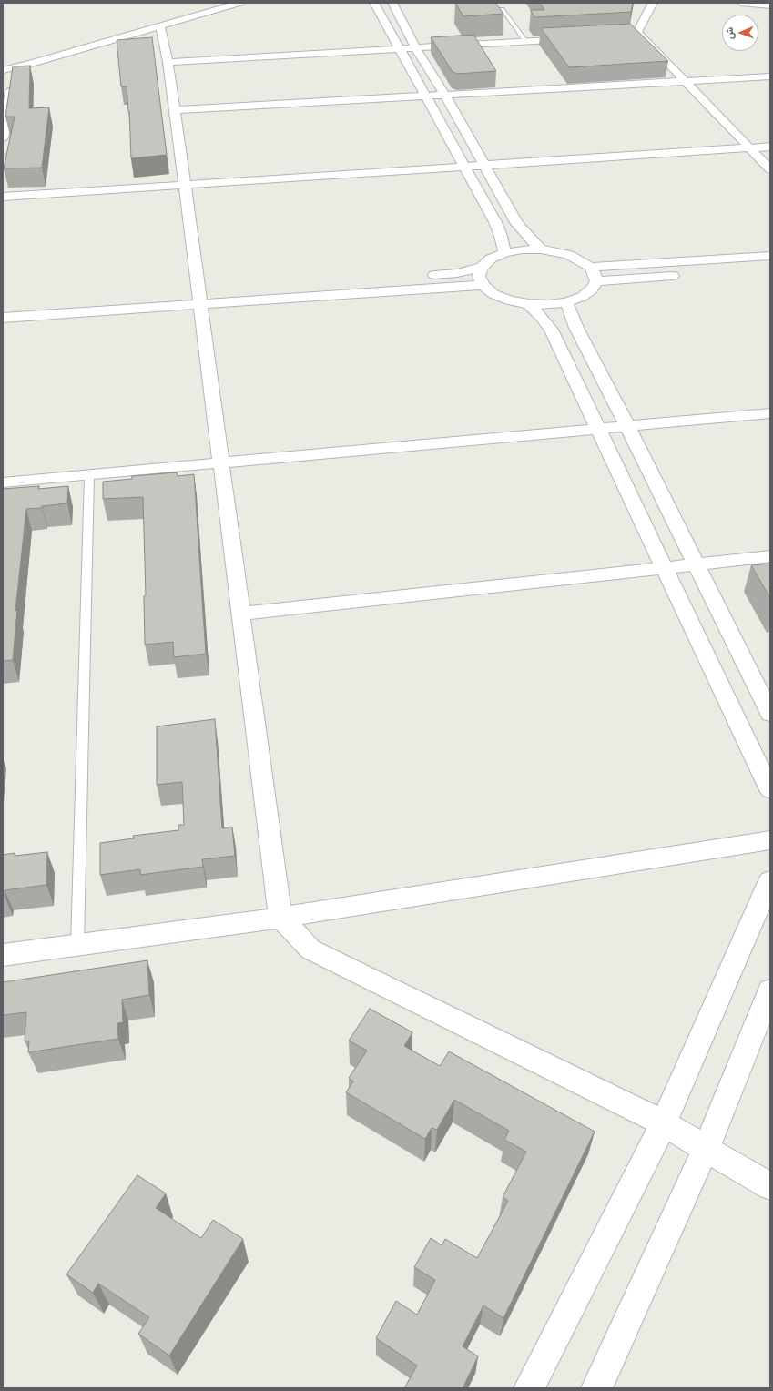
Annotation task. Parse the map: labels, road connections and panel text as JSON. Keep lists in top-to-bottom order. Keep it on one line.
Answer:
{"north":"left"}
